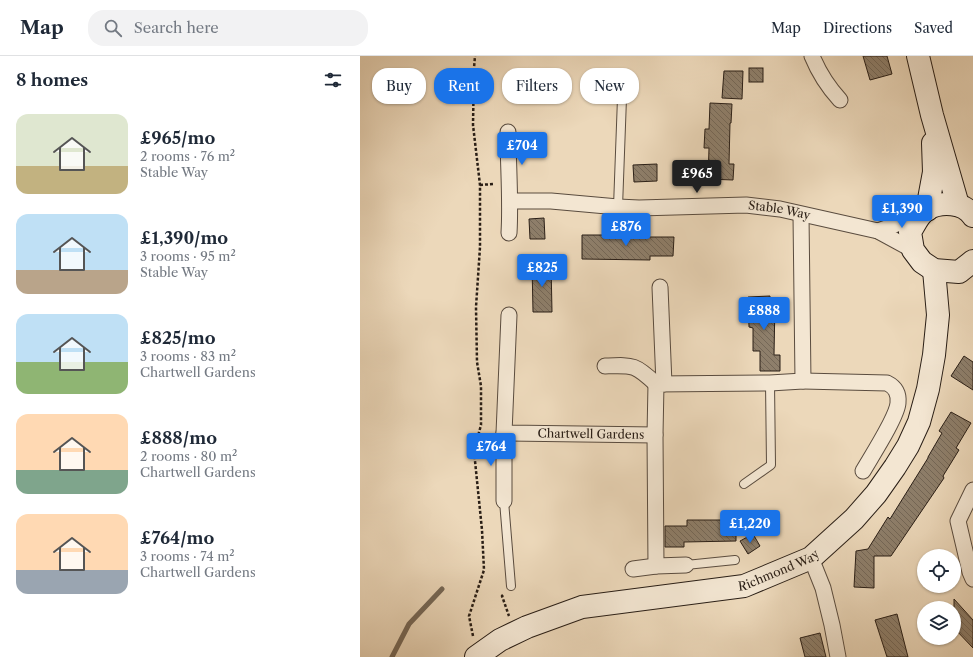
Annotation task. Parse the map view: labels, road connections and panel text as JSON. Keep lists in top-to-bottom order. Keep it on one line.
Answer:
{"streets":{"street":["Stable Way","Chartwell Gardens","Richmond Way"]},"page":{"header":"Map","search":"Search here","nav":["Map","Directions","Saved"],"heading":"8 homes","chip":["Buy","Rent","Filters","New"],"list":[{"name":"£965/mo","note":"2 rooms · 76 m² · Stable Way"},{"name":"£1,390/mo","note":"3 rooms · 95 m² · Stable Way"},{"name":"£825/mo","note":"3 rooms · 83 m² · Chartwell Gardens"},{"name":"£888/mo","note":"2 rooms · 80 m² · Chartwell Gardens"},{"name":"£764/mo","note":"3 rooms · 74 m² · Chartwell Gardens"}],"price":["£704","£965","£1,390","£876","£825","£888","£764","£1,220"]}}
